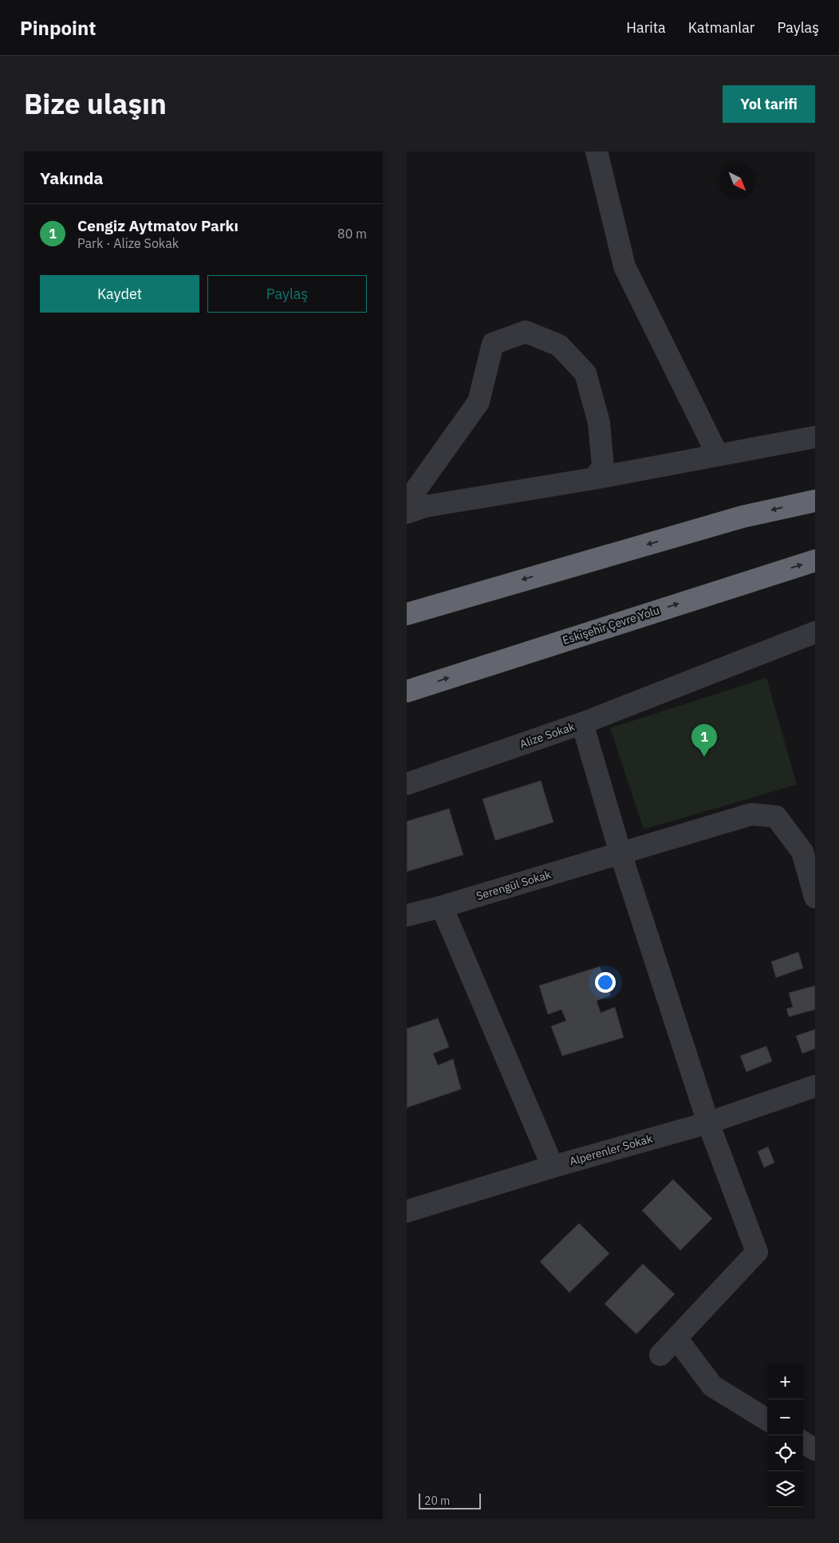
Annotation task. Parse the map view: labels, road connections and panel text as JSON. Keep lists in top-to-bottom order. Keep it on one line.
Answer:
{"streets":{"highway":["Eskişehir Çevre Yolu"],"street":["Alize Sokak","Serengül Sokak","Alperenler Sokak"]},"crossings":[["Alize Sokak","Serengül Sokak"],["Alize Sokak","Alperenler Sokak"]],"scale_bar":"20 m","north":"bottom right","page":{"header":"Pinpoint","nav":["Harita","Katmanlar","Paylaş"],"title":"Bize ulaşın","buttons":["Yol tarifi",["Kaydet","Paylaş"]],"heading":"Yakında","list":[{"mark":"1","name":"Cengiz Aytmatov Parkı","note":"Park · Alize Sokak","value":"80 m"}],"pins":"1","map_buttons":["+","−"],"scale":"20 m"}}
